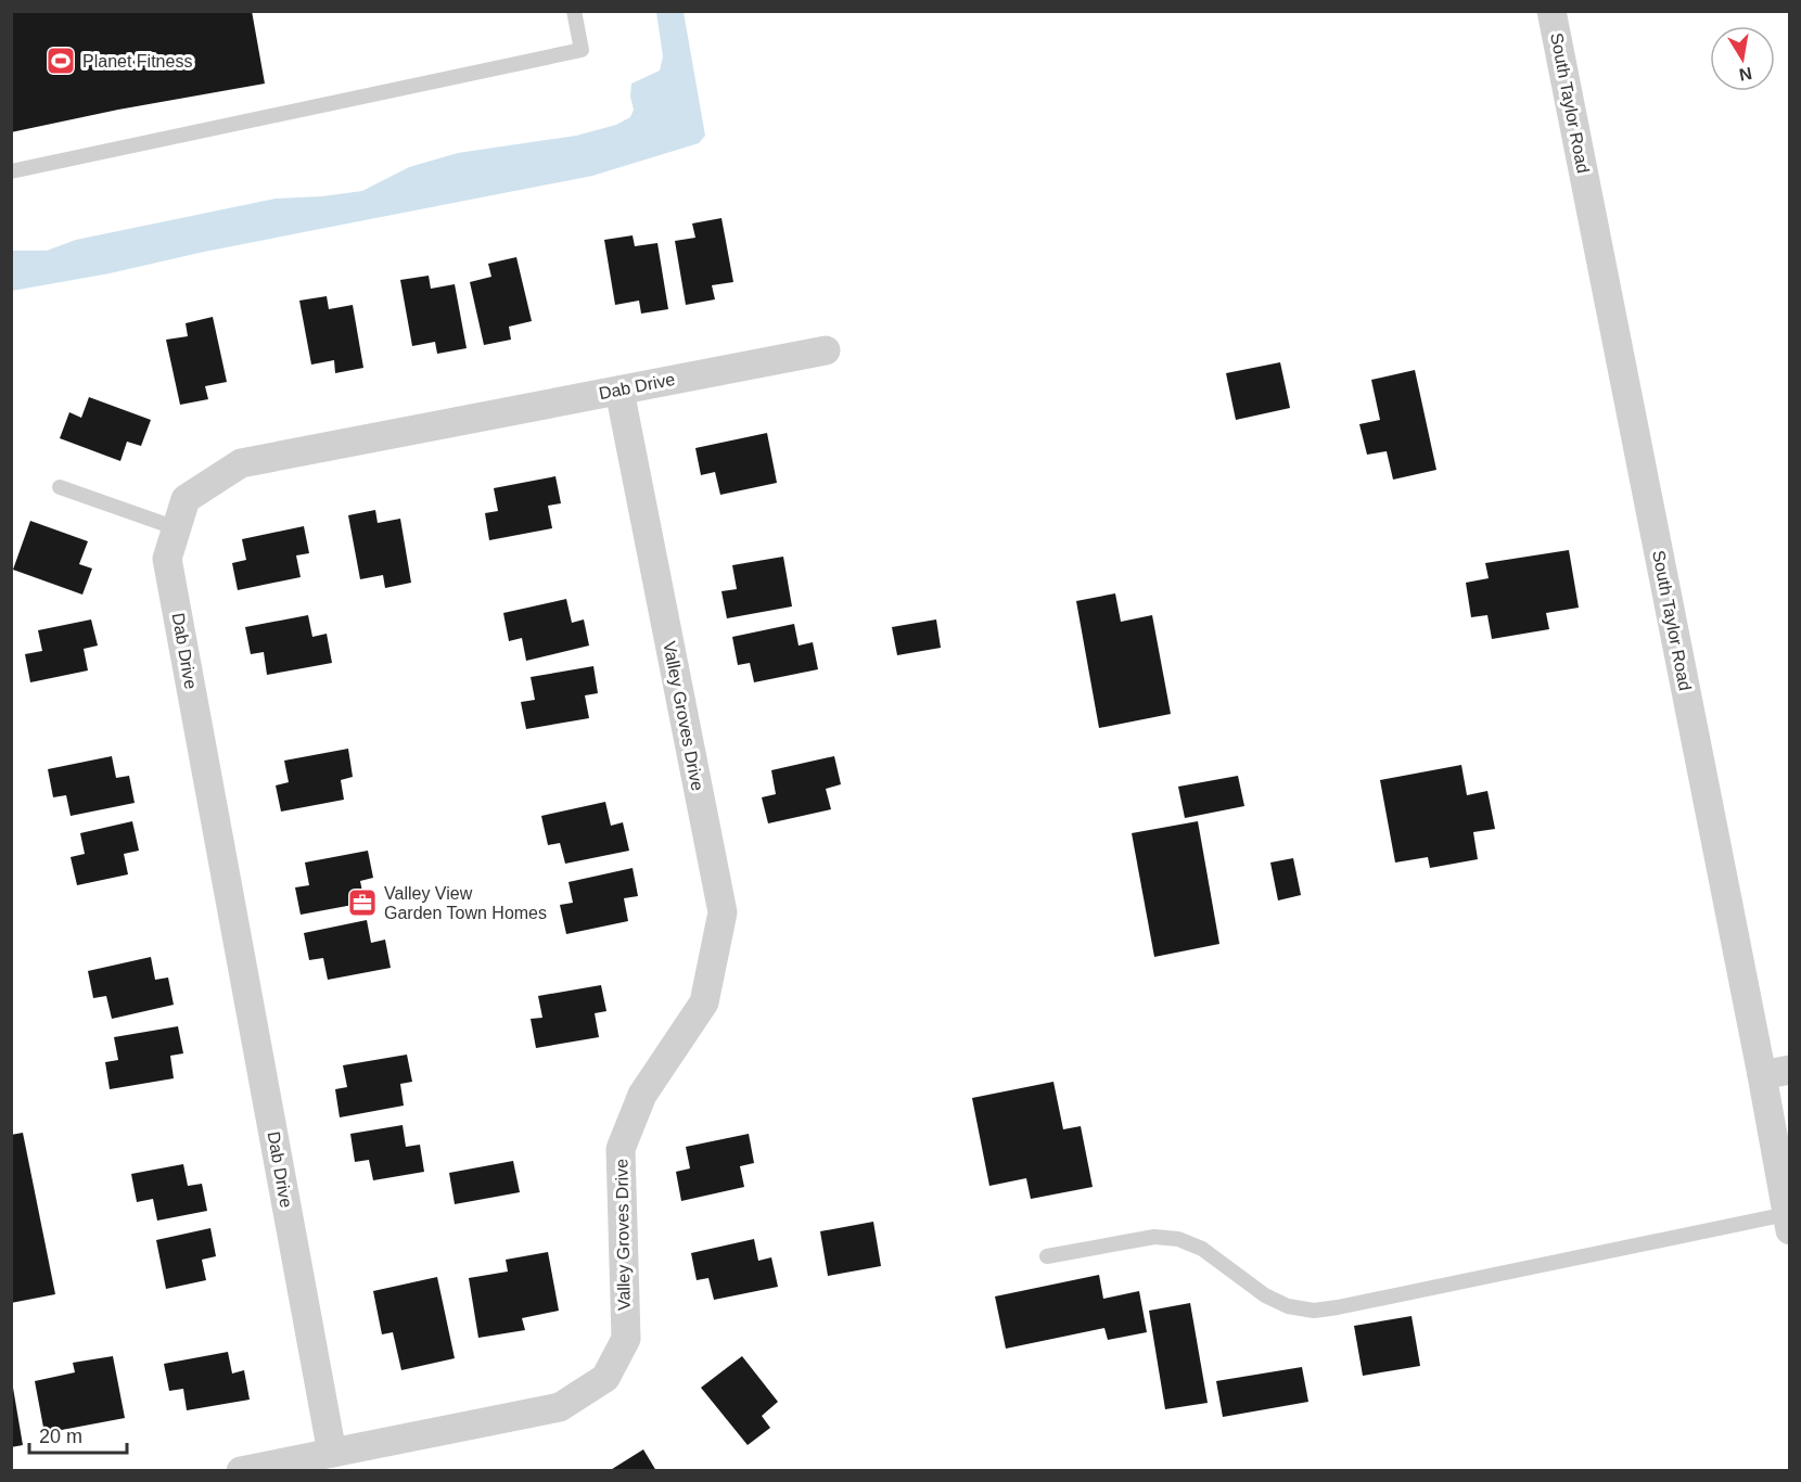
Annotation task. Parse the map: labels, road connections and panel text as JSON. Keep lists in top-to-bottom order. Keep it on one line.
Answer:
{"streets":{"street":["South Taylor Road","Dab Drive","Valley Groves Drive"]},"crossings":[["Dab Drive","Valley Groves Drive"]],"places":{"sports":["Planet Fitness"],"office":["Valley View Garden Town Homes"]},"scale_bar":"20 m","north":"bottom"}
